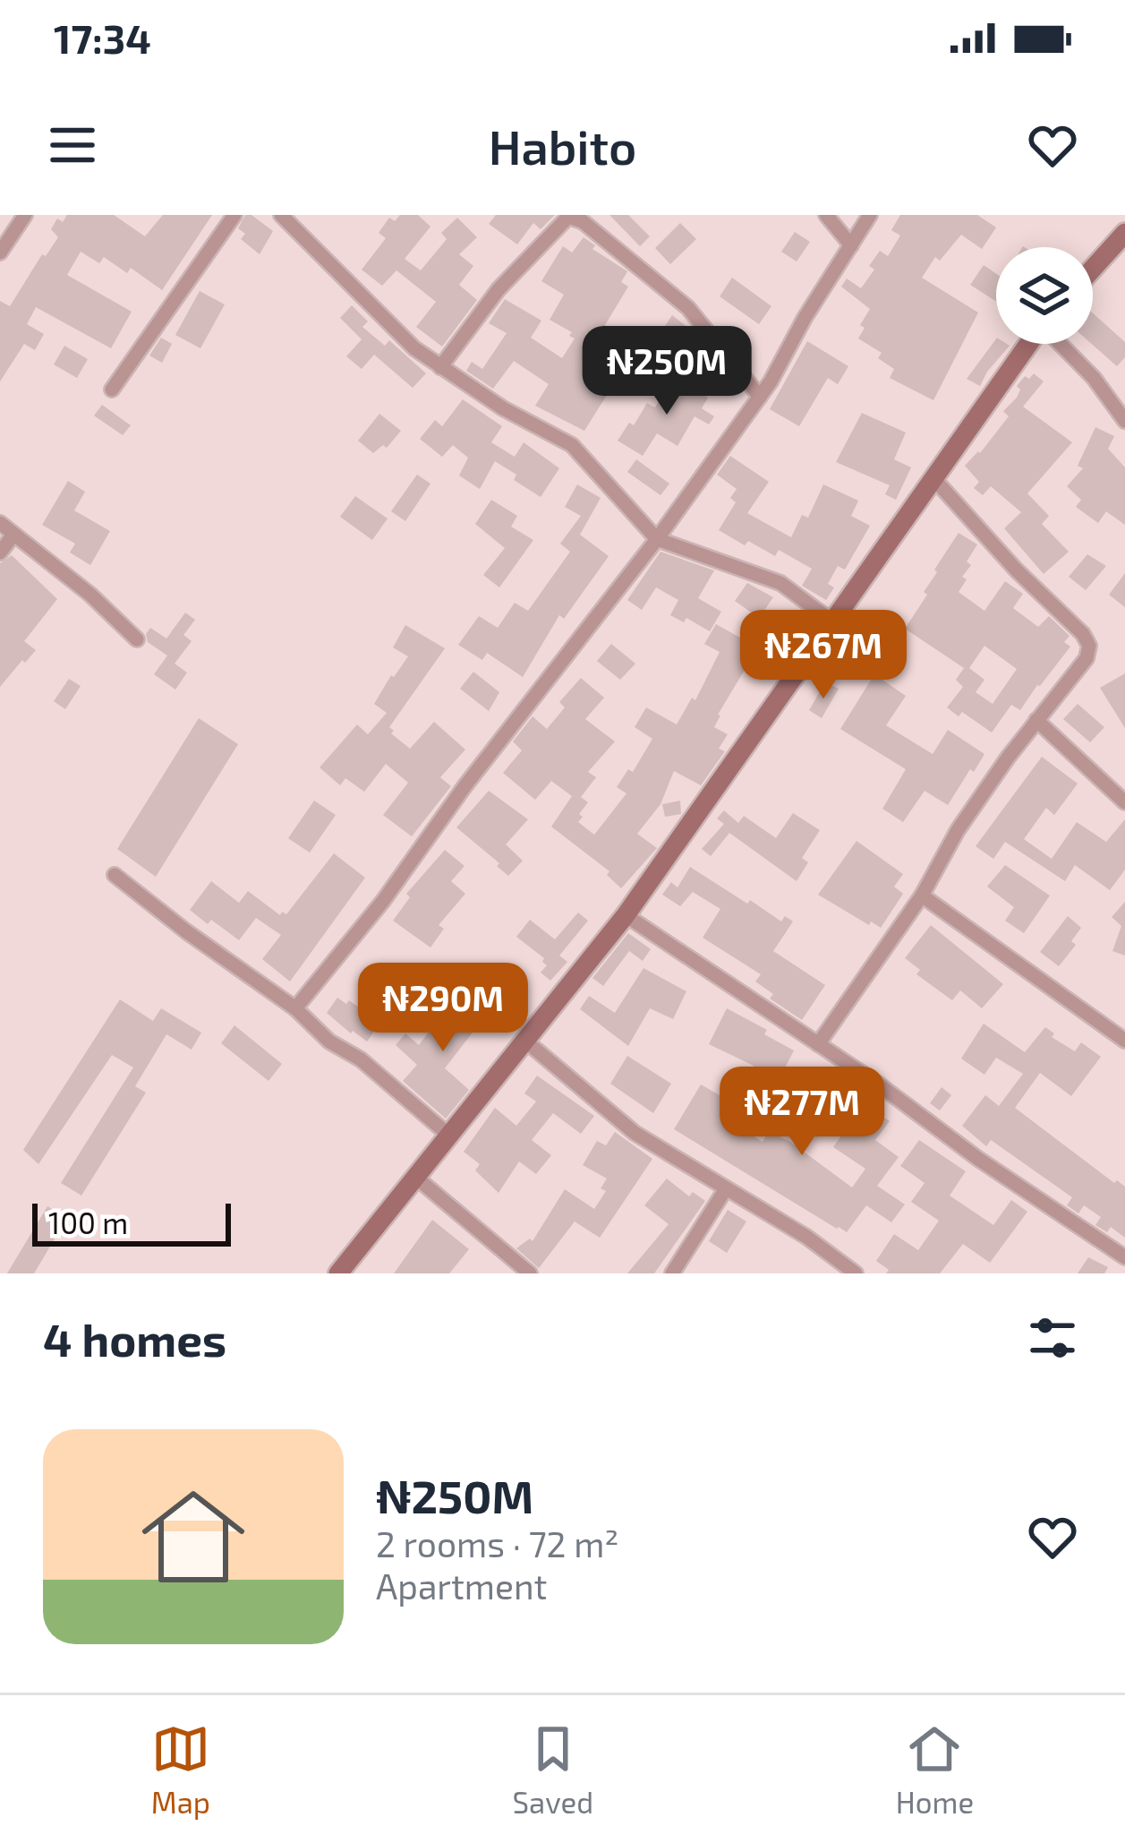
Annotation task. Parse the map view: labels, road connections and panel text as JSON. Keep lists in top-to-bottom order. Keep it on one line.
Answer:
{"scale_bar":"100 m","page":{"status":"17:34","header":"Habito","price":["₦250M","₦267M","₦290M","₦277M"],"scale":"100 m","heading":"4 homes","list":[{"name":"₦250M","note":"2 rooms · 72 m² · Apartment"}],"tabs":["Map","Saved","Home"]}}
